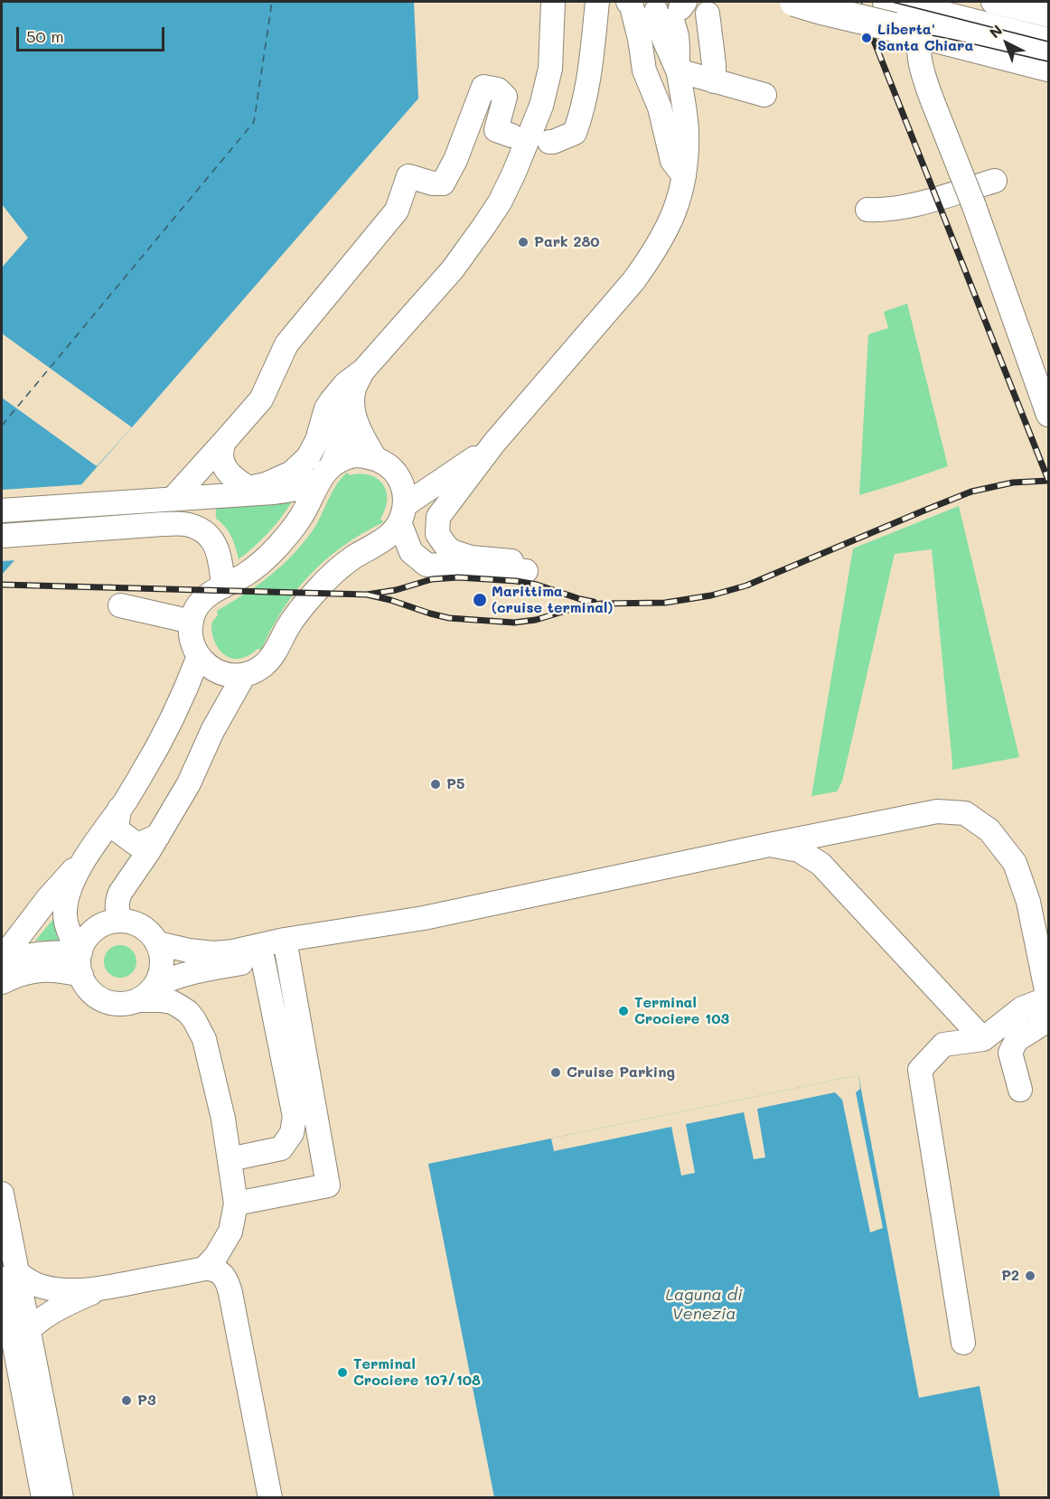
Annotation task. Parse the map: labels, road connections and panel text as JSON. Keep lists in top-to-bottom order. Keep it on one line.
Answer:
{"water":["Laguna di Venezia"],"places":["Liberta' Santa Chiara","Park 280","Marittima (cruise terminal)","P5","Terminal Crociere 103","Cruise Parking","P2","Terminal Crociere 107/108","P3"],"scale_bar":"50 m","north":"top left"}
